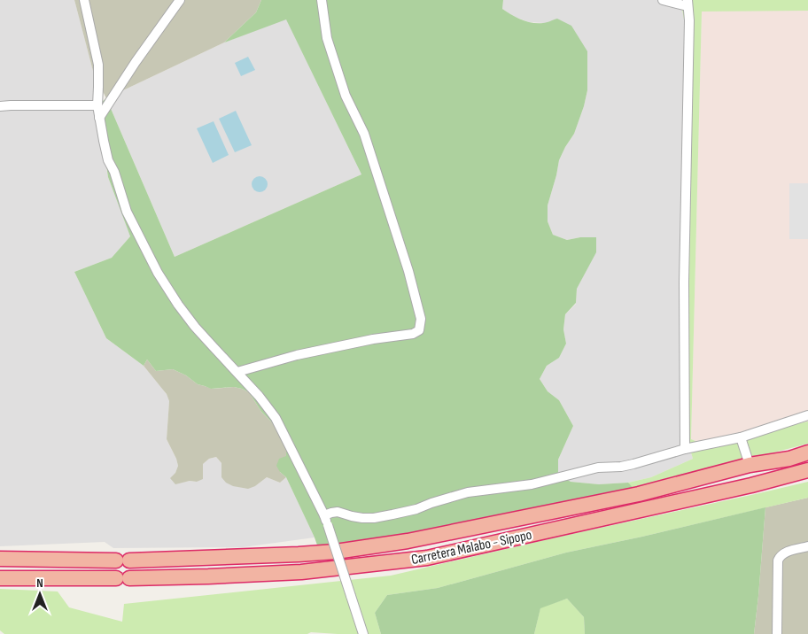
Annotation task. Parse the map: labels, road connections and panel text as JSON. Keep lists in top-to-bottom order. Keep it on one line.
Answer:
{"streets":{"highway":["Carretera Malabo - Sipopo"]},"north":"top"}
